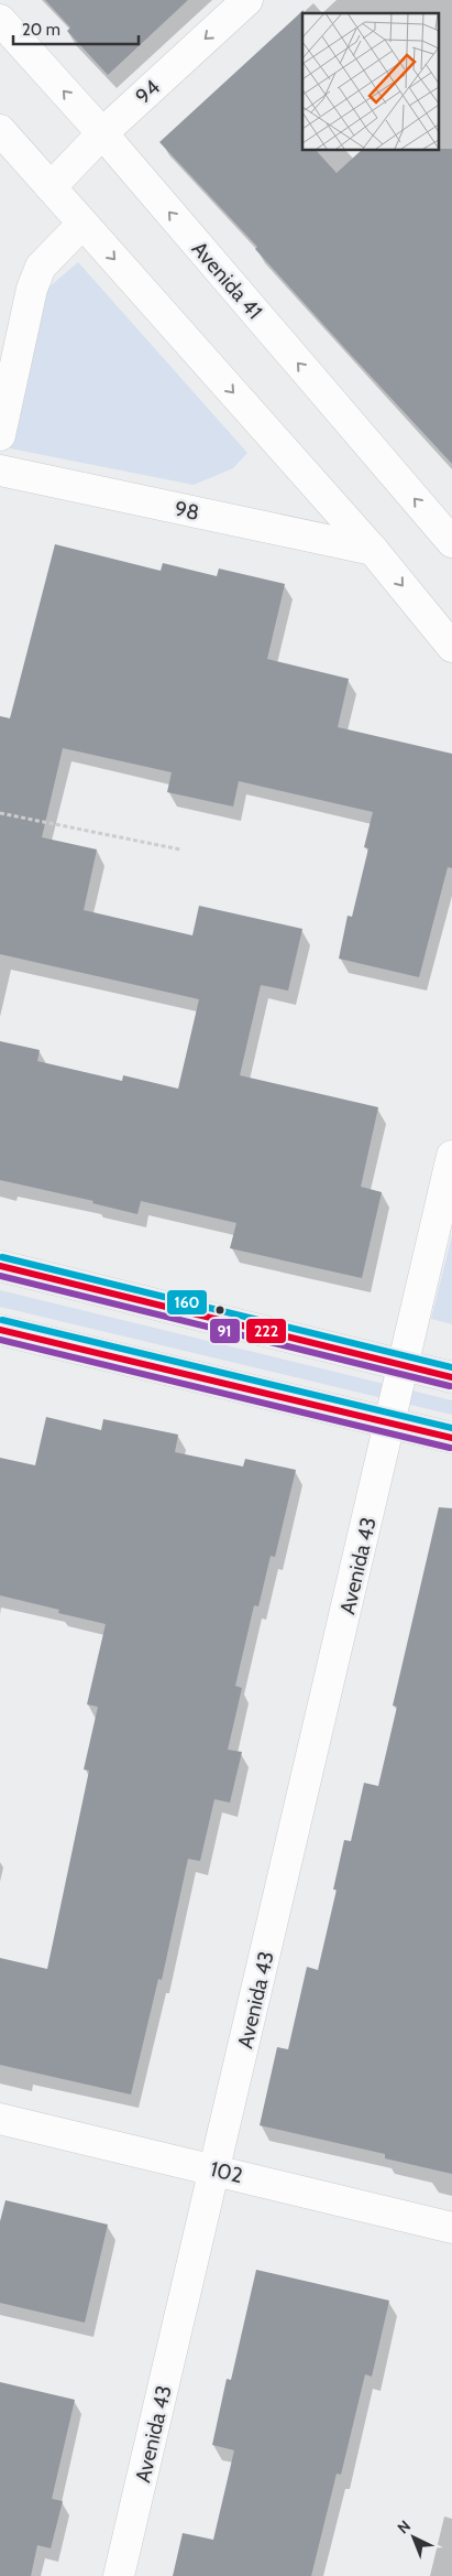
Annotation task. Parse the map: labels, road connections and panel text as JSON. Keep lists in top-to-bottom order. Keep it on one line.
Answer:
{"streets":{"street":["94","Avenida 41","98","Avenida 43","102"]},"crossings":[["94","Avenida 41"],["Avenida 43","102"]],"one_way":["94"],"lines":["transit line 160","transit line 222","transit line 91"],"scale_bar":"20 m","north":"top left"}
